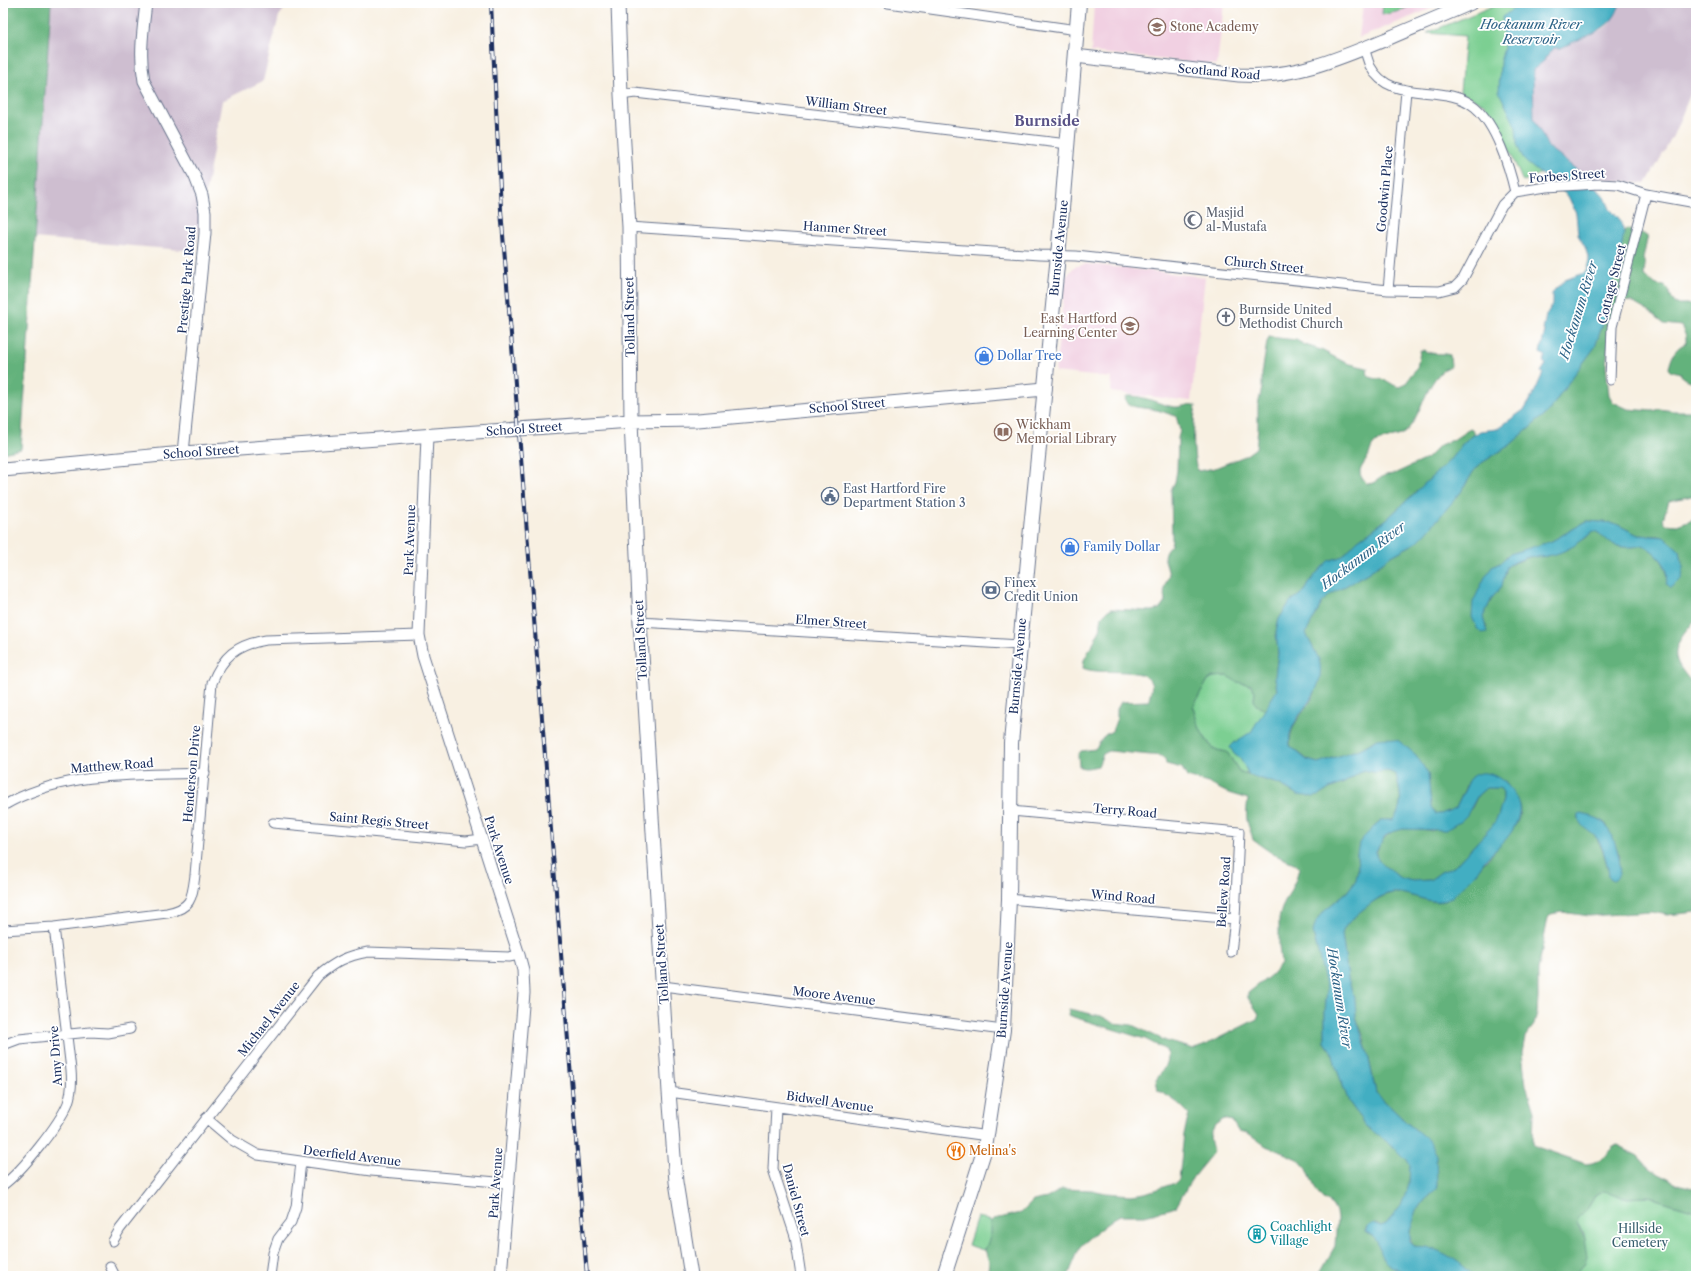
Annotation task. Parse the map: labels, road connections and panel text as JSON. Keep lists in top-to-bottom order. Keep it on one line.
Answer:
{"streets":{"main road":["Scotland Road","Burnside Avenue","Tolland Street","School Street"],"street":["William Street","Forbes Street","Goodwin Place","Hanmer Street","Church Street","Prestige Park Road","Cottage Street","Park Avenue","Elmer Street","Matthew Road","Henderson Drive","Terry Road","Saint Regis Street","Bellew Road","Wind Road","Moore Avenue","Michael Avenue","Amy Drive","Bidwell Avenue","Deerfield Avenue","Daniel Street"]},"crossings":[["Scotland Road","Burnside Avenue"],["William Street","Burnside Avenue"],["William Street","Tolland Street"],["Forbes Street","Church Street"],["Forbes Street","Cottage Street"],["Goodwin Place","Church Street"],["Hanmer Street","Burnside Avenue"],["Hanmer Street","Church Street"],["Hanmer Street","Tolland Street"],["Burnside Avenue","Church Street"],["Burnside Avenue","School Street"],["Burnside Avenue","Elmer Street"],["Burnside Avenue","Terry Road"],["Burnside Avenue","Wind Road"],["Burnside Avenue","Moore Avenue"],["Burnside Avenue","Bidwell Avenue"],["Prestige Park Road","School Street"],["Tolland Street","School Street"],["Tolland Street","Elmer Street"],["Tolland Street","Moore Avenue"],["Tolland Street","Bidwell Avenue"],["School Street","Park Avenue"],["Park Avenue","Henderson Drive"],["Park Avenue","Saint Regis Street"],["Park Avenue","Michael Avenue"],["Park Avenue","Deerfield Avenue"],["Matthew Road","Henderson Drive"],["Henderson Drive","Amy Drive"],["Terry Road","Bellew Road"],["Bellew Road","Wind Road"],["Michael Avenue","Deerfield Avenue"],["Bidwell Avenue","Daniel Street"]],"districts":["Burnside"],"water":["Hockanum River Reservoir","Hockanum River"],"parks":["Hillside Cemetery"],"places":{"school or university":["Stone Academy","East Hartford Learning Center"],"mosque":["Masjid al-Mustafa"],"church":["Burnside United Methodist Church"],"shop":["Dollar Tree","Family Dollar"],"library":["Wickham Memorial Library"],"public building":["East Hartford Fire Department Station 3"],"bank":["Finex Credit Union"],"restaurant":["Melina's"],"building":["Coachlight Village"]}}
